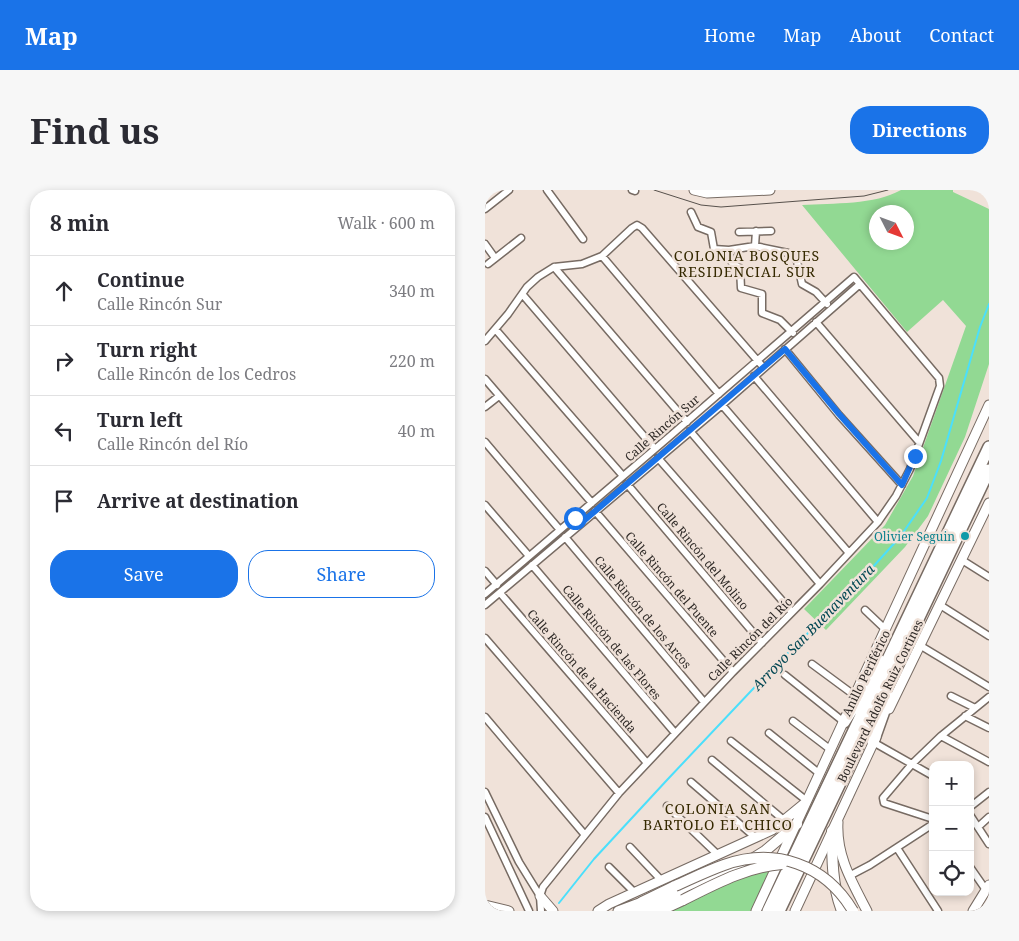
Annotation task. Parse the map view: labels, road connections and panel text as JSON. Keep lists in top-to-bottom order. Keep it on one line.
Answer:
{"streets":{"highway":["Anillo Periférico"],"main road":["Boulevard Adolfo Ruiz Cortines"],"street":["Calle Rincón Sur","Calle Rincón del Molino","Calle Rincón del Puente","Calle Rincón de los Arcos","Calle Rincón del Río","Calle Rincón de las Flores","Calle Rincón de la Hacienda"]},"crossings":[["Calle Rincón Sur","Calle Rincón del Molino"],["Calle Rincón Sur","Calle Rincón del Puente"],["Calle Rincón Sur","Calle Rincón de los Arcos"],["Calle Rincón Sur","Calle Rincón del Río"],["Calle Rincón Sur","Calle Rincón de las Flores"],["Calle Rincón Sur","Calle Rincón de la Hacienda"],["Calle Rincón del Molino","Calle Rincón del Río"],["Calle Rincón del Puente","Calle Rincón del Río"],["Calle Rincón de los Arcos","Calle Rincón del Río"],["Calle Rincón del Río","Calle Rincón de las Flores"],["Calle Rincón del Río","Calle Rincón de la Hacienda"]],"districts":["COLONIA BOSQUES RESIDENCIAL SUR","COLONIA SAN BARTOLO EL CHICO"],"water":["Arroyo San Buenaventura"],"places":["Olivier Seguin"],"north":"bottom right","page":{"header":"Map","nav":["Home","Map","About","Contact"],"buttons":["Directions",["Save","Share"]],"title":"Find us","heading":["8 min","Walk · 600 m"],"list":[["Continue","Calle Rincón Sur","340 m"],["Turn right","Calle Rincón de los Cedros","220 m"],["Turn left","Calle Rincón del Río","40 m"],"Arrive at destination"],"map_buttons":["+","−"]}}
